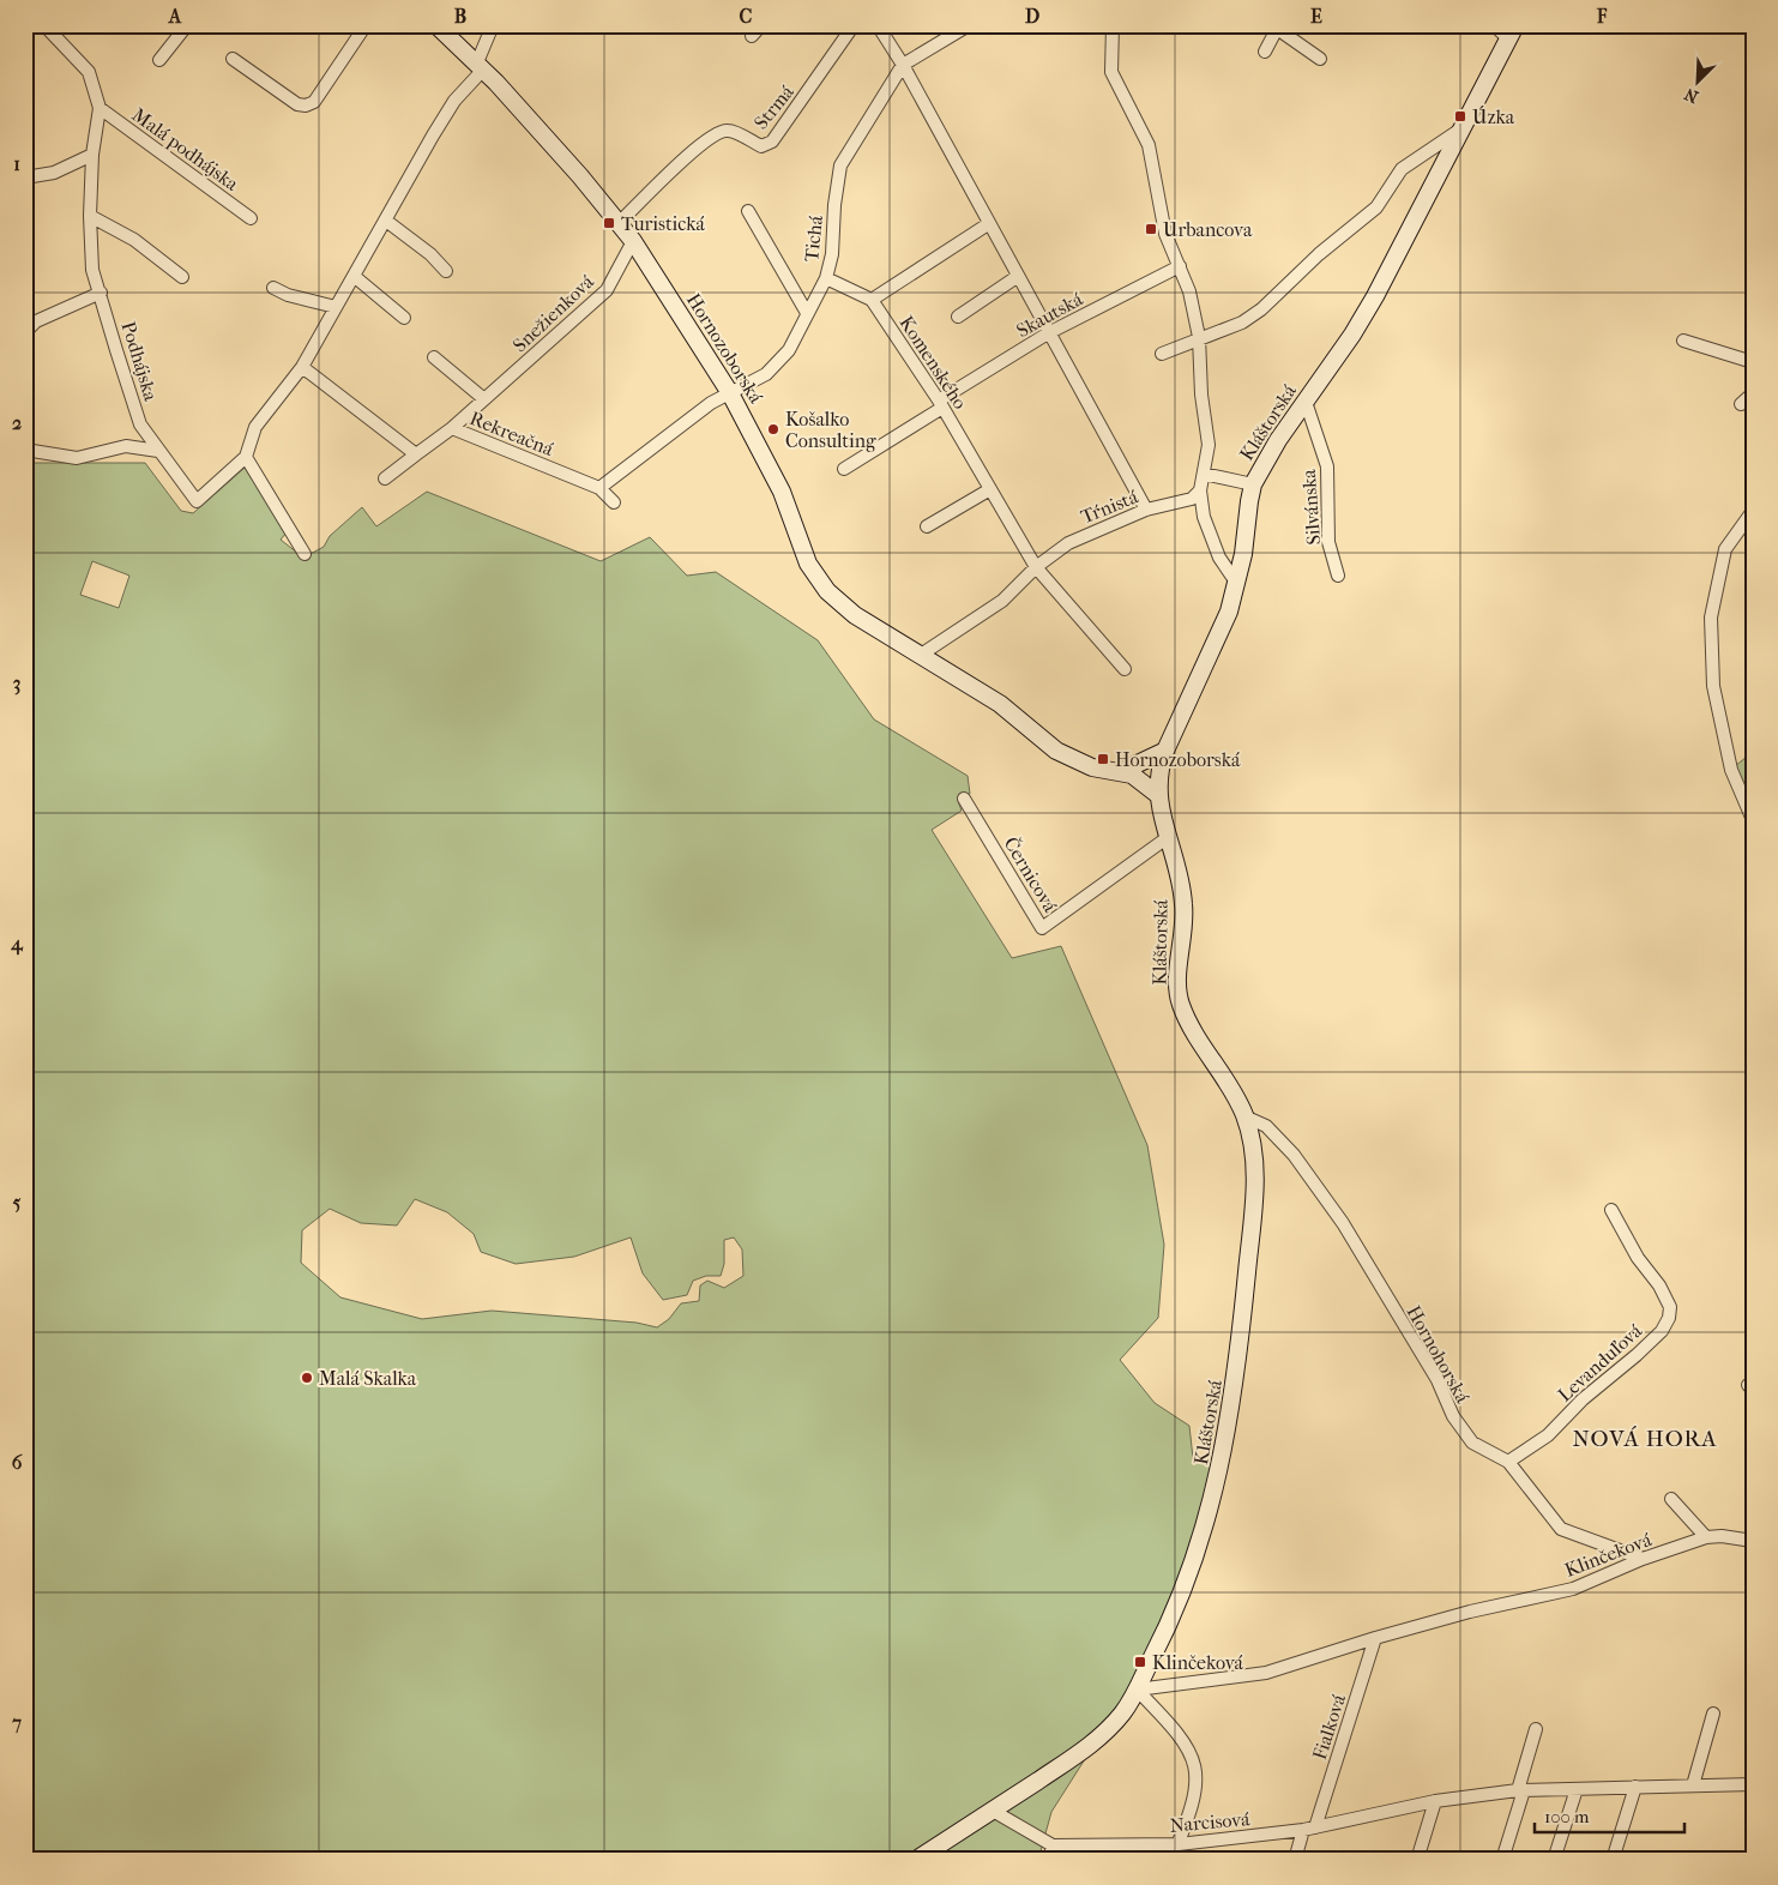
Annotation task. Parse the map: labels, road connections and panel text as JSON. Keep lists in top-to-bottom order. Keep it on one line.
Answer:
{"streets":{"street":["Strmá","Malá podhájska","Tichá","Snežienková","Skautská","Hornozoborská","Podhájska","Komenského","Kláštorská","Rekreačná","Tŕnistá","Silvánska","Černicová","Hornohorská","Levanduľová","Klinčeková","Fialková","Narcisová"]},"crossings":[["Strmá","Hornozoborská"],["Malá podhájska","Podhájska"],["Tichá","Hornozoborská"],["Snežienková","Hornozoborská"],["Snežienková","Rekreačná"],["Skautská","Komenského"],["Hornozoborská","Kláštorská"],["Hornozoborská","Tŕnistá"],["Komenského","Tŕnistá"],["Kláštorská","Silvánska"],["Kláštorská","Černicová"],["Kláštorská","Hornohorská"],["Kláštorská","Klinčeková"],["Hornohorská","Levanduľová"],["Hornohorská","Klinčeková"],["Klinčeková","Fialková"],["Fialková","Narcisová"]],"districts":["NOVÁ HORA"],"places":{"transit":["Úzka","Turistická","Urbancova","Hornozoborská","Klinčeková"],"other":["Košalko Consulting","Malá Skalka"]},"scale_bar":"100 m","north":"bottom left","grid":{"columns":["A","B","C","D","E","F"],"rows":["1","2","3","4","5","6","7"]}}
